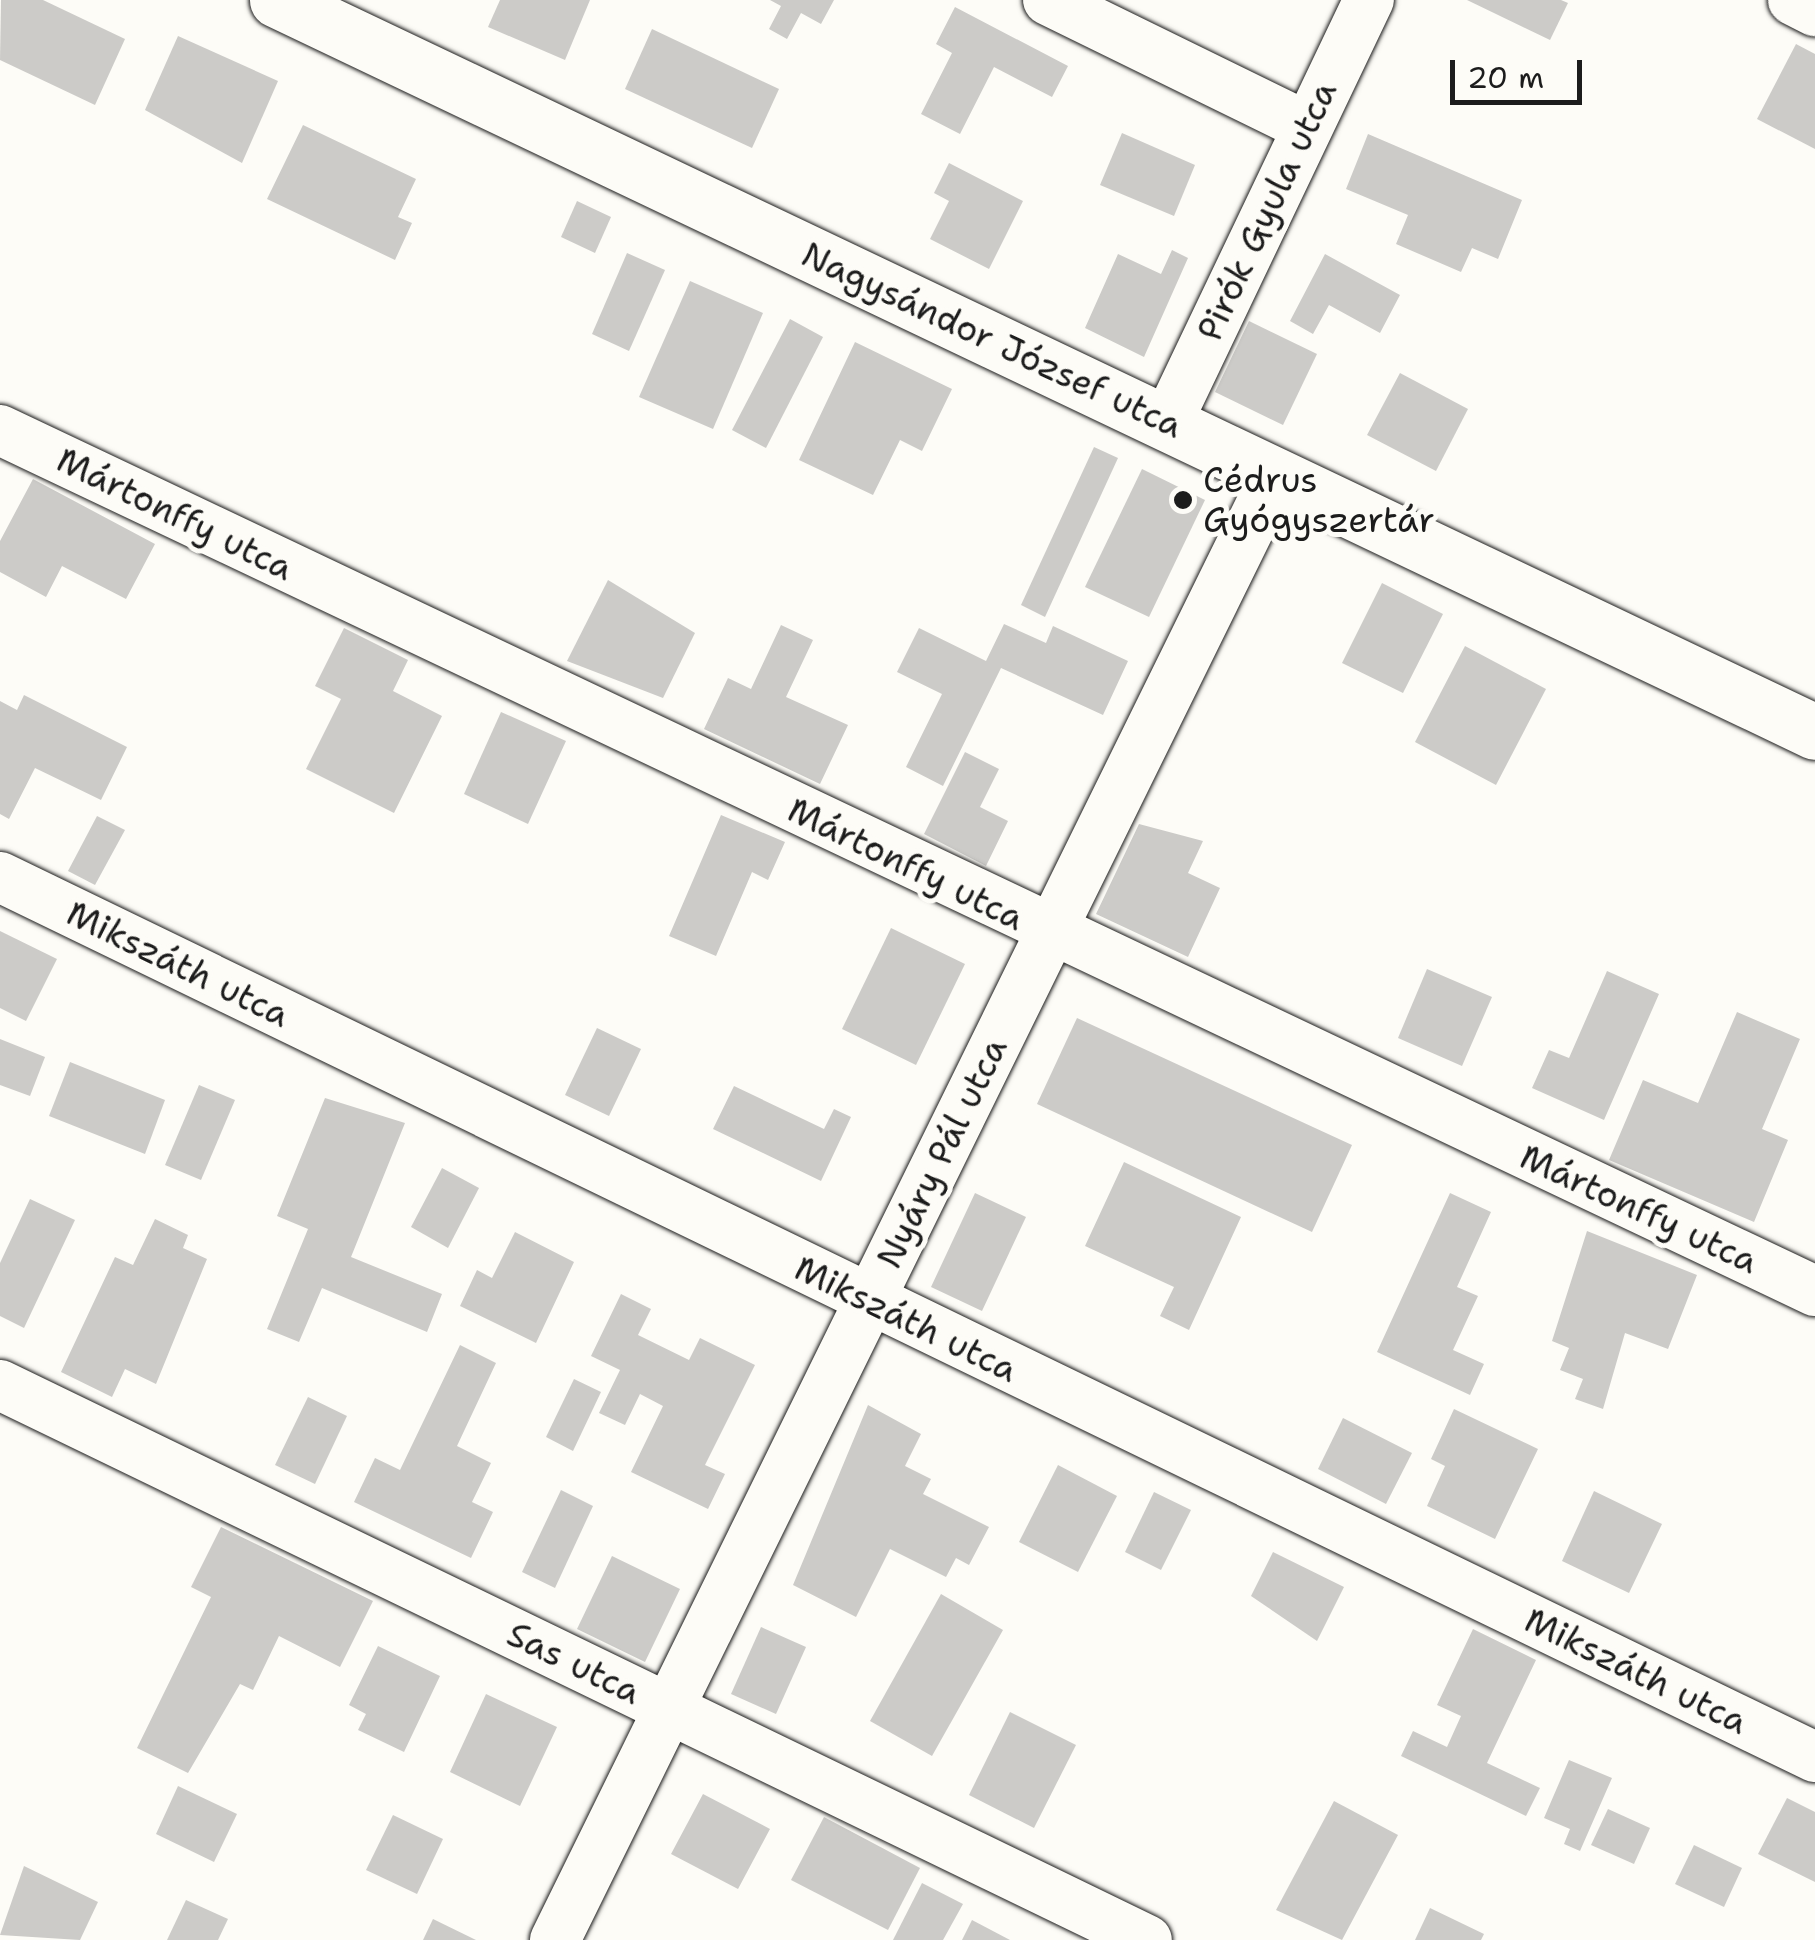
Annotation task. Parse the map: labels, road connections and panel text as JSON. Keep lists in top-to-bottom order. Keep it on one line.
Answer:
{"streets":{"street":["Pirók Gyula utca","Nagysándor József utca","Mártonffy utca","Mikszáth utca","Nyáry Pál utca","Sas utca"]},"crossings":[["Pirók Gyula utca","Nagysándor József utca"],["Nagysándor József utca","Nyáry Pál utca"],["Mártonffy utca","Nyáry Pál utca"],["Mikszáth utca","Nyáry Pál utca"],["Nyáry Pál utca","Sas utca"]],"places":["Cédrus Gyógyszertár"],"scale_bar":"20 m"}
